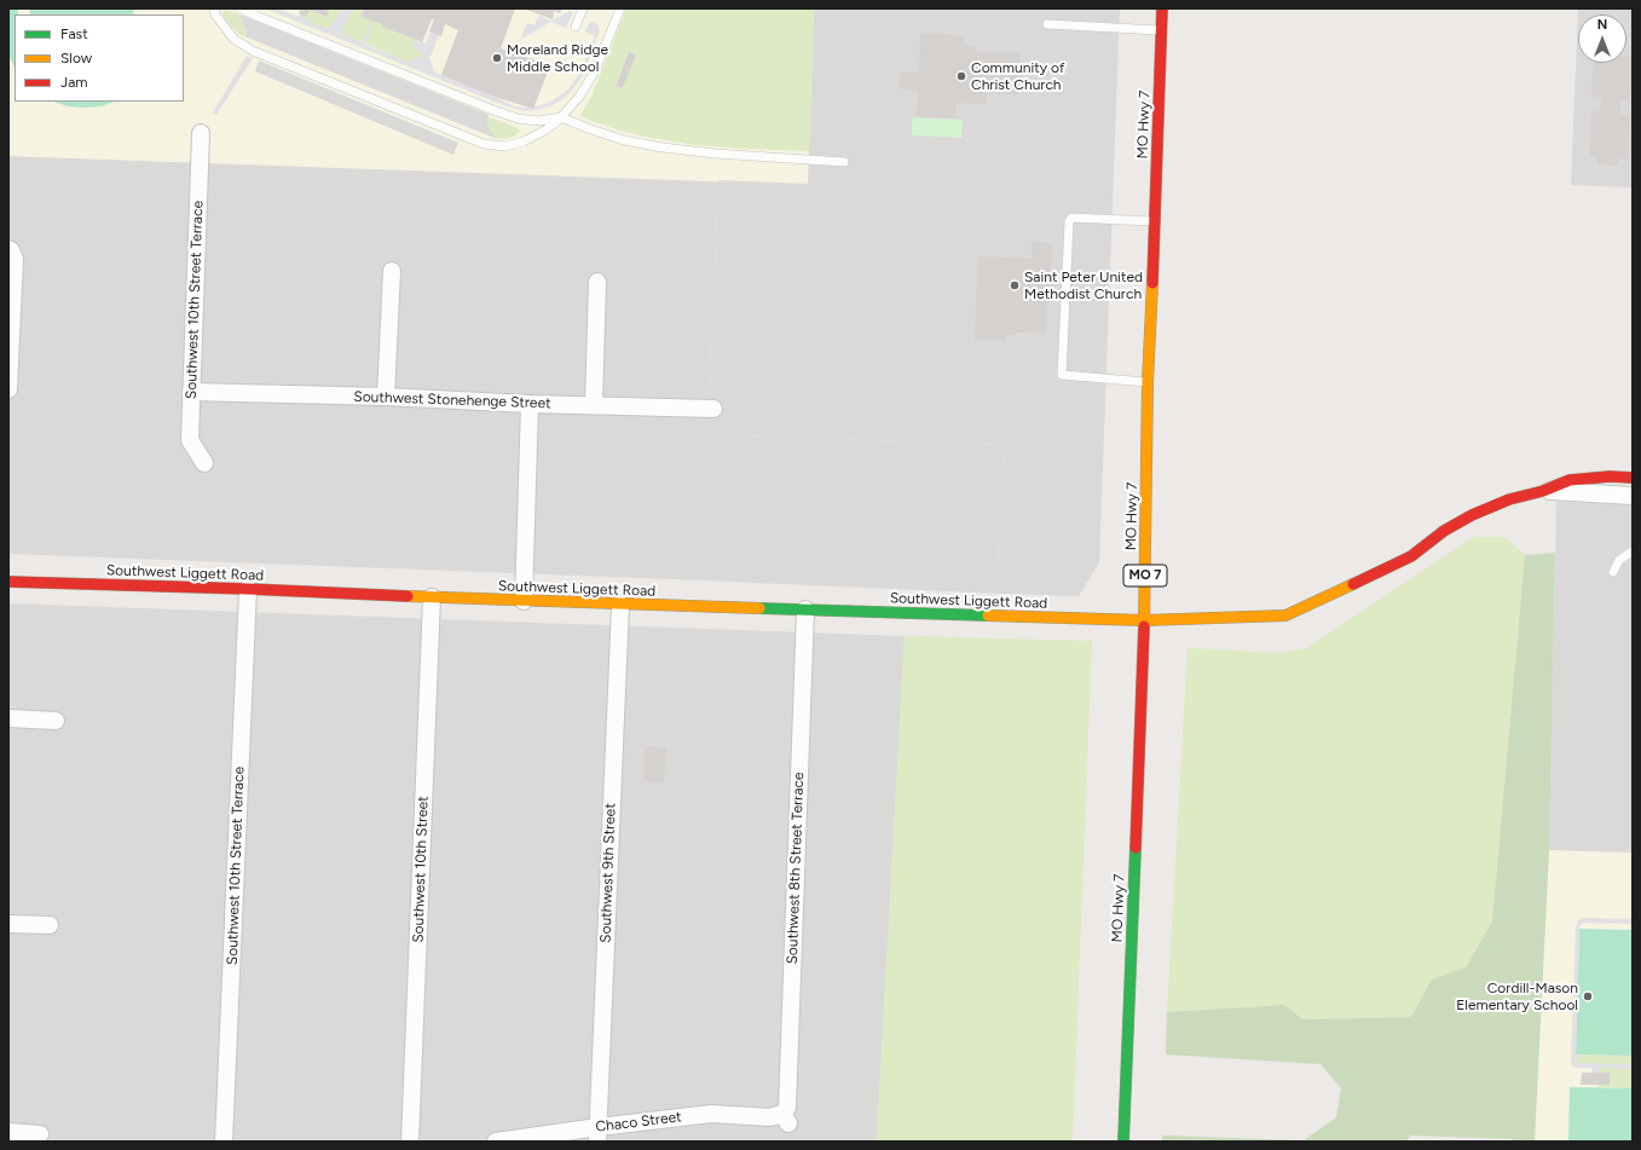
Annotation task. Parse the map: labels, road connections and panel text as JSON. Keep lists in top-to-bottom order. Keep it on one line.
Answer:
{"streets":{"street":["MO Hwy 7","Southwest 10th Street Terrace","Southwest Stonehenge Street","Southwest Liggett Road","MO 7","Southwest 8th Street Terrace","Southwest 10th Street","Southwest 9th Street","Chaco Street"]},"crossings":[["MO Hwy 7","Southwest Liggett Road"],["Southwest 10th Street Terrace","Southwest Stonehenge Street"],["Southwest 10th Street Terrace","Southwest Liggett Road"],["Southwest Liggett Road","Southwest 8th Street Terrace"],["Southwest Liggett Road","Southwest 10th Street"],["Southwest Liggett Road","Southwest 9th Street"],["Southwest 8th Street Terrace","Chaco Street"],["Southwest 9th Street","Chaco Street"]],"places":["Moreland Ridge Middle School","Community of Christ Church","Saint Peter United Methodist Church","Cordill-Mason Elementary School"],"legend":["Fast","Slow","Jam"],"north":"top"}
